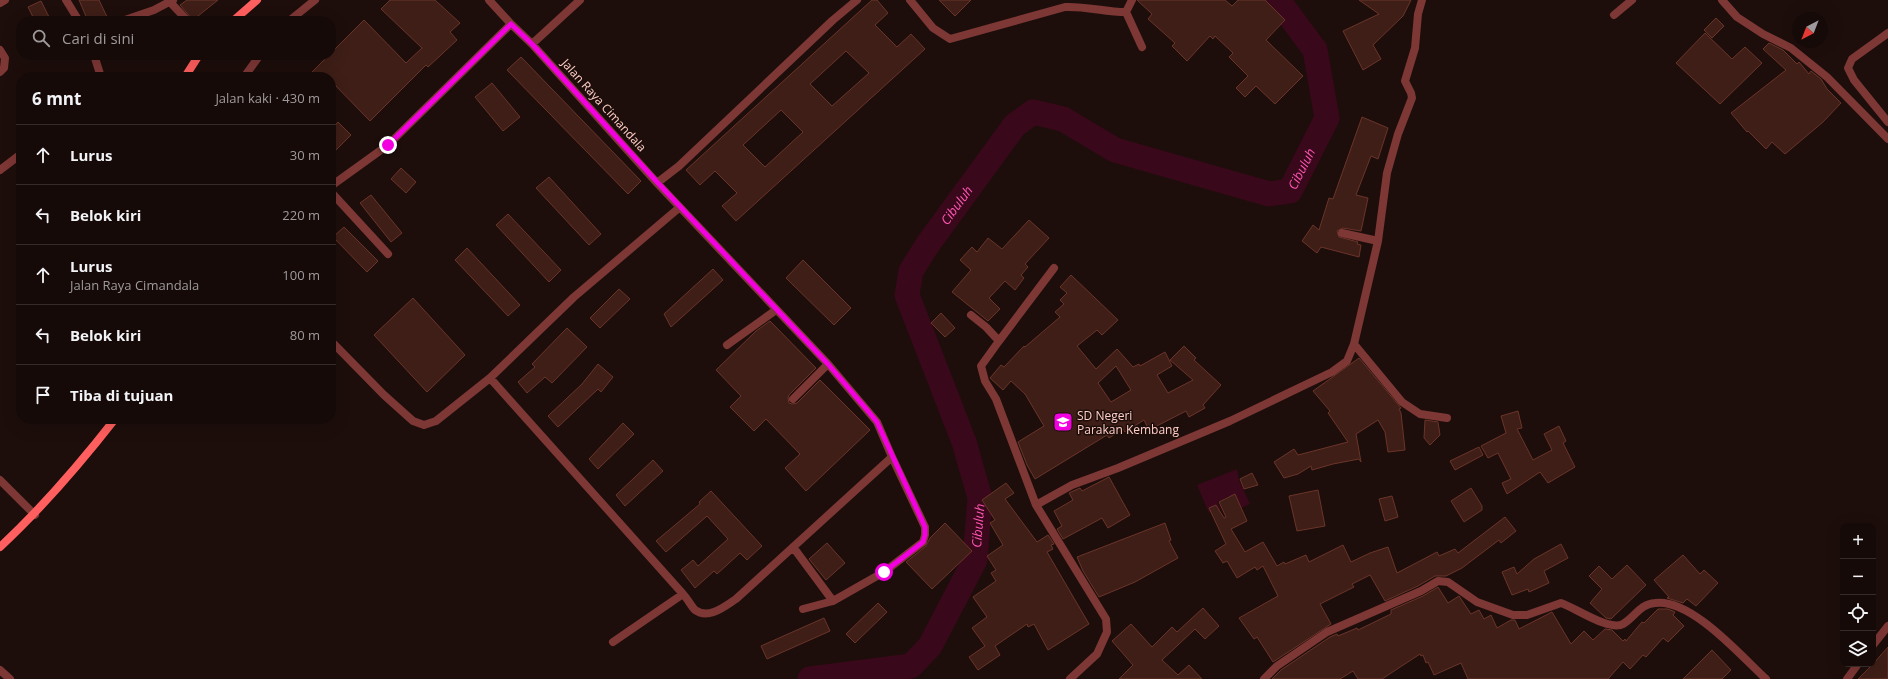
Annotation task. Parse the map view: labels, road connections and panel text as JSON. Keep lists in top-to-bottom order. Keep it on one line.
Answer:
{"streets":{"street":["Jalan Raya Cimandala"]},"water":["Cibuluh"],"places":{"school or university":["SD Negeri Parakan Kembang"]},"north":"bottom left","page":{"search":"Cari di sini","heading":["6 mnt","Jalan kaki · 430 m"],"list":[["Lurus","30 m"],["Belok kiri","220 m"],["Lurus","Jalan Raya Cimandala","100 m"],["Belok kiri","80 m"],"Tiba di tujuan"],"map_buttons":["+","−"]}}
